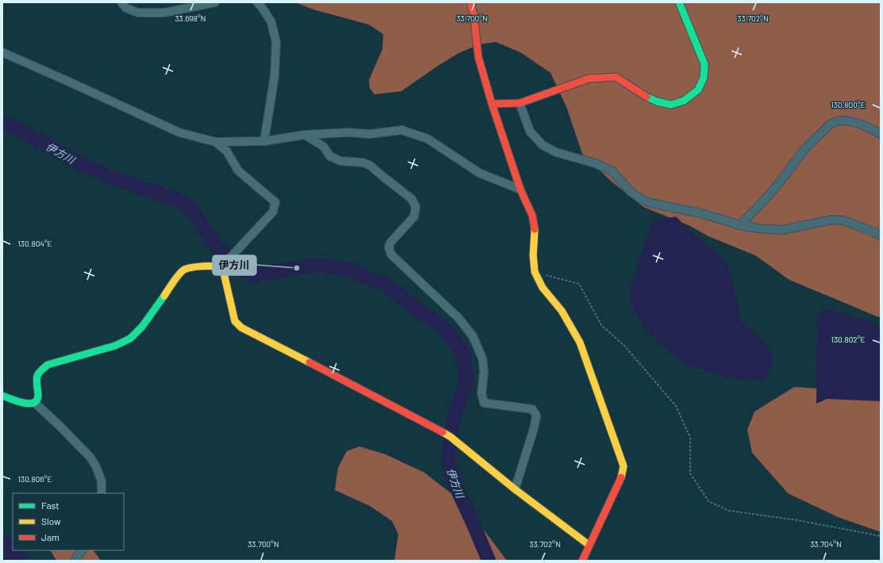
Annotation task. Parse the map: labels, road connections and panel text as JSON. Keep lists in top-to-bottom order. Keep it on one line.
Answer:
{"water":["伊方川"],"places":["伊方川"],"legend":["Fast","Slow","Jam"],"coordinates":["33.698°N","33.700°N","33.702°N","130.800°E","130.804°E","130.802°E","130.806°E","33.704°N"]}
